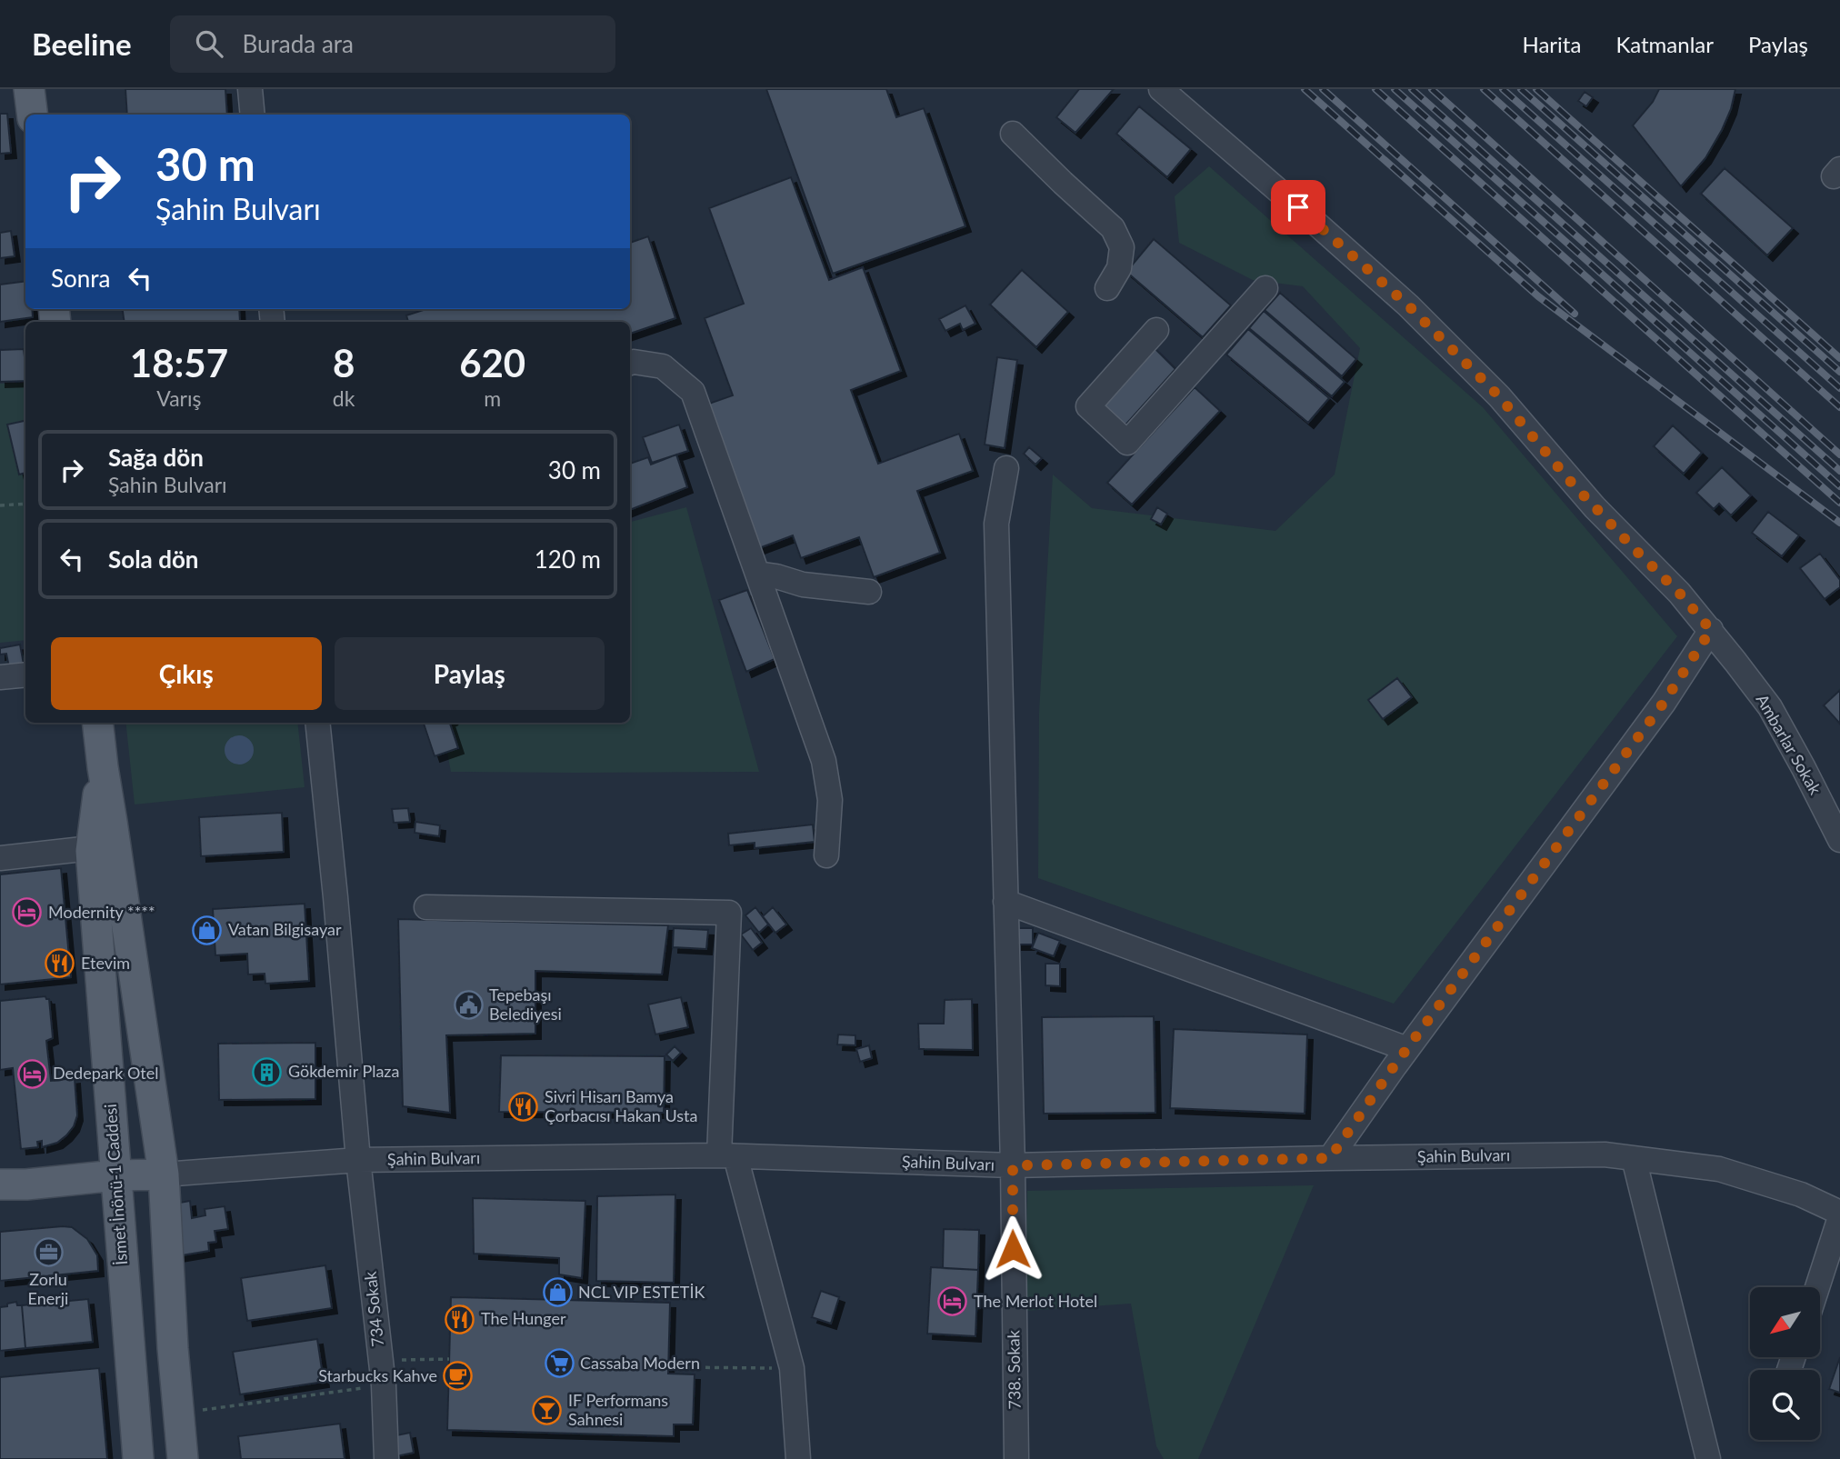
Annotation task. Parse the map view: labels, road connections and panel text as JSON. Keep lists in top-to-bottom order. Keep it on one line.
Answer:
{"streets":{"main road":["İsmet İnönü-1 Caddesi"],"street":["Ambarlar Sokak","Şahin Bulvarı","734 Sokak","738. Sokak"]},"crossings":[["Şahin Bulvarı","734 Sokak"],["Şahin Bulvarı","738. Sokak"]],"places":{"hotel":["Modernity ****","Dedepark Otel","The Merlot Hotel"],"shop":["Vatan Bilgisayar","NCL VIP ESTETİK"],"restaurant":["Etevim","Sivri Hisarı Bamya Çorbacısı Hakan Usta","The Hunger"],"public building":["Tepebaşı Belediyesi"],"building":["Gökdemir Plaza"],"office":["Zorlu Enerji"],"supermarket":["Cassaba Modern"],"cafe":["Starbucks Kahve"],"bar":["IF Performans Sahnesi"]},"north":"bottom left","page":{"header":"Beeline","search":"Burada ara","nav":["Harita","Katmanlar","Paylaş"],"turn":["30 m","Şahin Bulvarı"],"then":"Sonra","eta":["18:57","Varış","8","dk","620","m"],"list":[{"name":"Sağa dön","note":"Şahin Bulvarı","value":"30 m"},{"name":"Sola dön","value":"120 m"}],"buttons":["Çıkış","Paylaş"]}}
